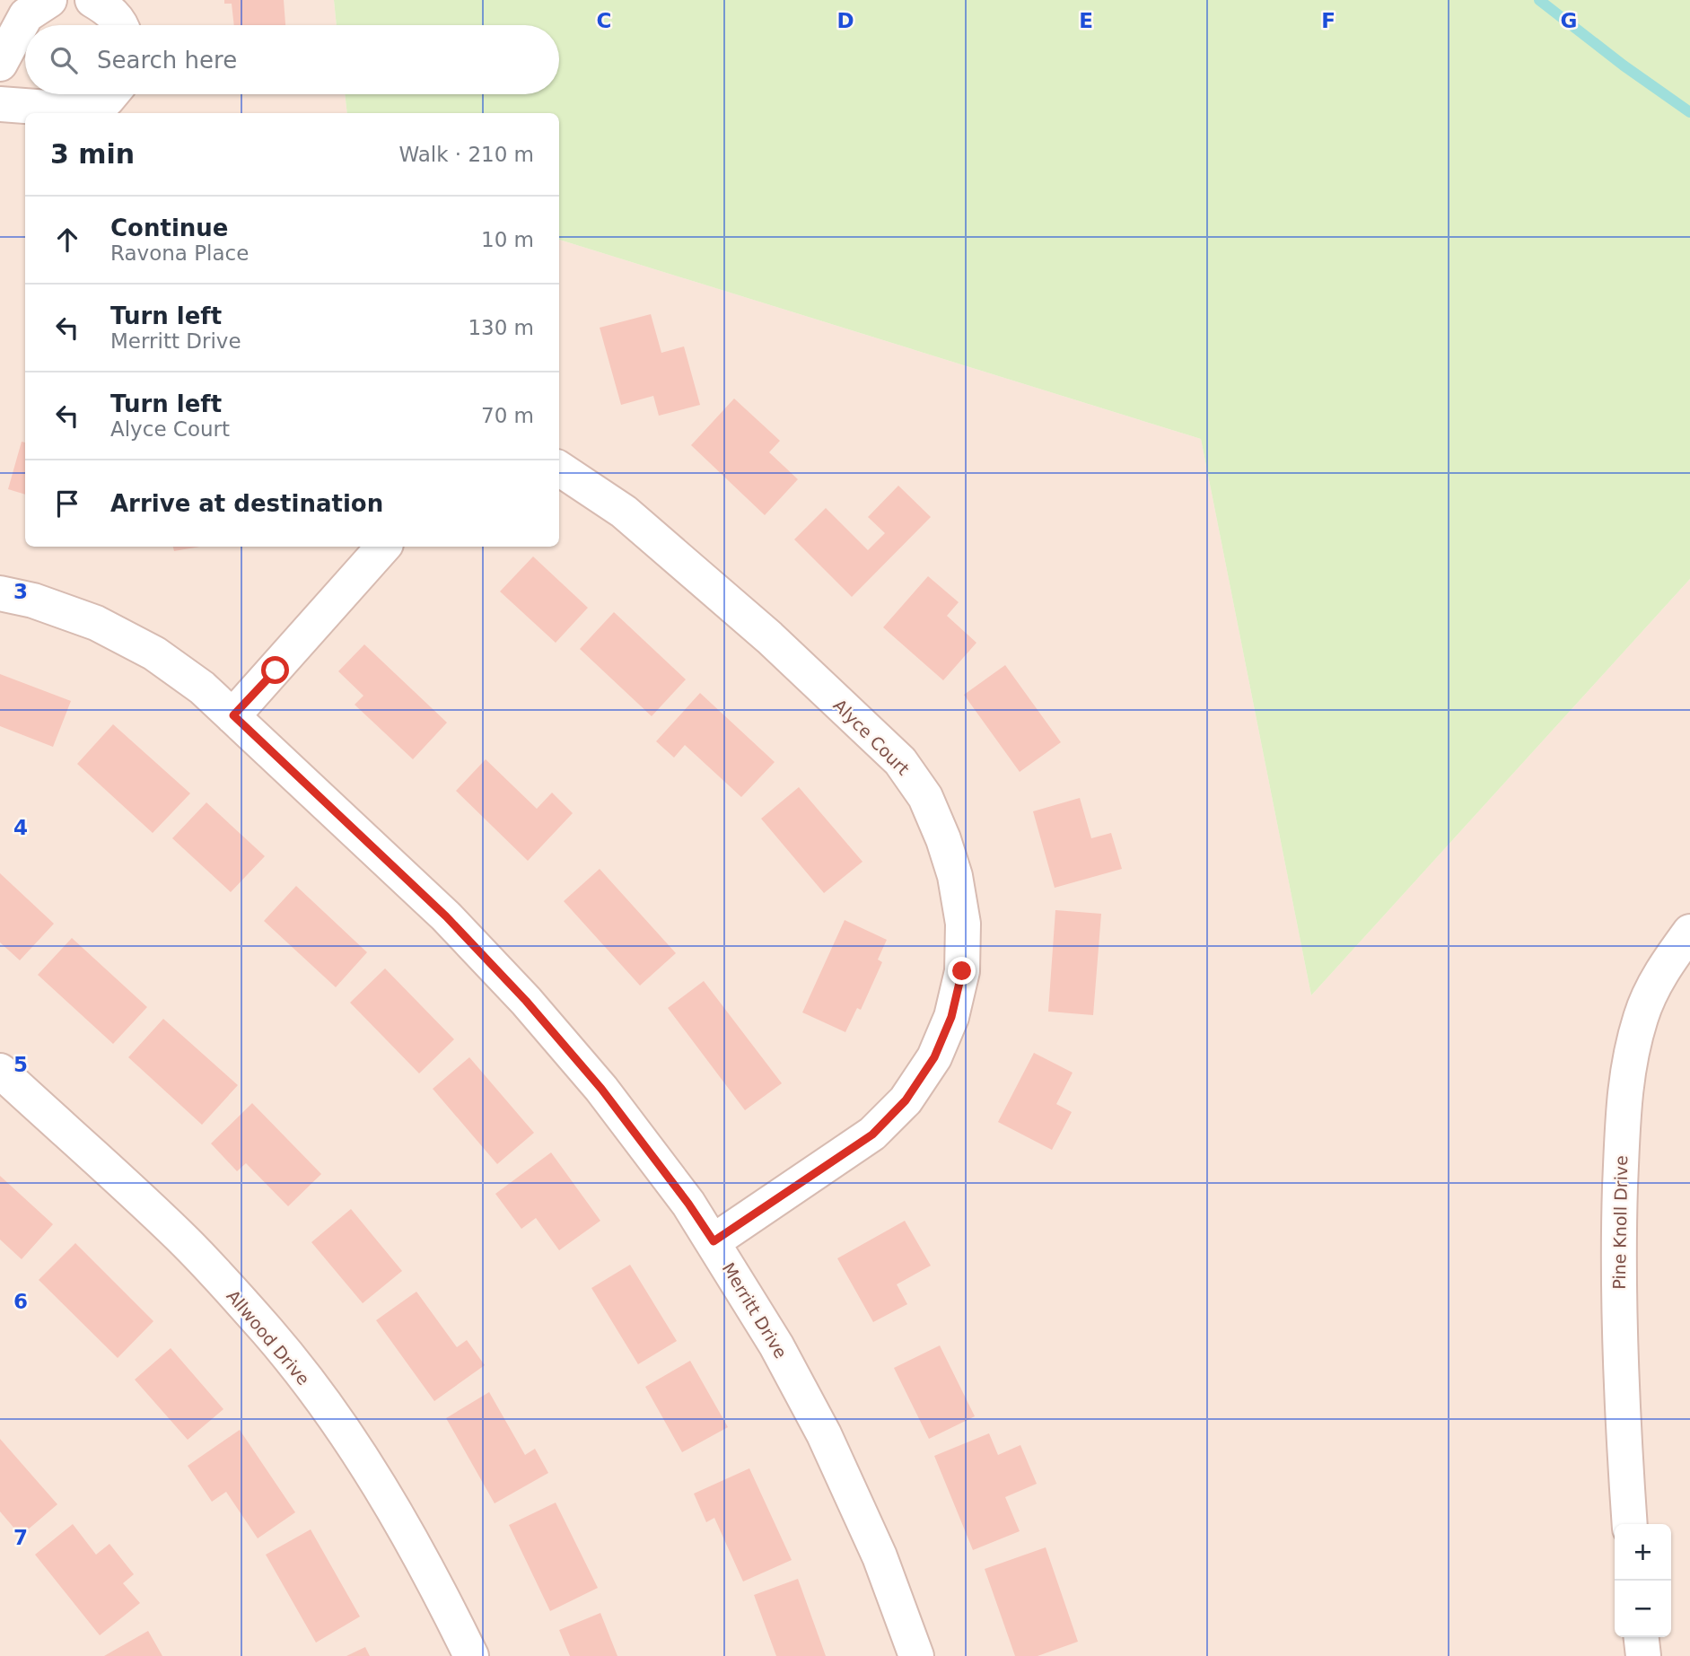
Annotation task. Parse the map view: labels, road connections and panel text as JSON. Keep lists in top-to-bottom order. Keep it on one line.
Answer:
{"streets":{"street":["Alyce Court","Pine Knoll Drive","Merritt Drive","Allwood Drive"]},"crossings":[["Alyce Court","Merritt Drive"]],"page":{"search":"Search here","heading":["3 min","Walk · 210 m"],"list":[["Continue","Ravona Place","10 m"],["Turn left","Merritt Drive","130 m"],["Turn left","Alyce Court","70 m"],"Arrive at destination"],"map_buttons":["+","−"]},"grid":{"columns":["C","D","E","F","G"],"rows":["3","4","5","6","7"]}}
